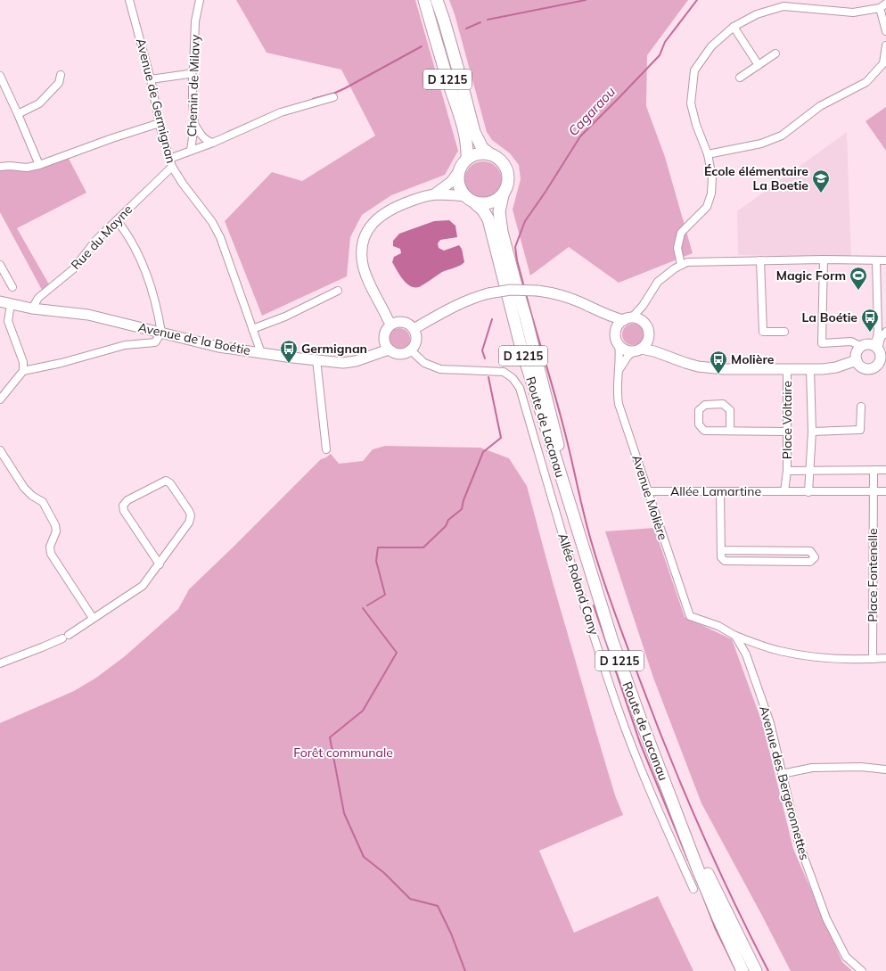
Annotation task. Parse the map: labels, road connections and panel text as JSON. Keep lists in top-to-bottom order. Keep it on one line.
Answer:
{"streets":{"main road":["D 1215","Avenue de la Boétie","Route de Lacanau"],"street":["Chemin de Milavy","Avenue de Germignan","Rue du Mayne","Place Voltaire","Allée Lamartine","Avenue Molière","Place Fontenelle","Allée Roland Cany","Avenue des Bergeronnettes"]},"crossings":[["D 1215","Route de Lacanau"],["Avenue de Germignan","Rue du Mayne"],["Avenue de Germignan","Avenue de la Boétie"],["Rue du Mayne","Avenue de la Boétie"],["Avenue de la Boétie","Allée Roland Cany"],["Place Voltaire","Allée Lamartine"],["Allée Lamartine","Avenue Molière"],["Allée Lamartine","Place Fontenelle"],["Avenue Molière","Avenue des Bergeronnettes"]],"water":["Cagaraou"],"parks":["Forêt communale"],"places":{"school or university":["École élémentaire La Boetie"],"sports":["Magic Form"],"bus stop":["La Boétie","Germignan","Molière"]}}
